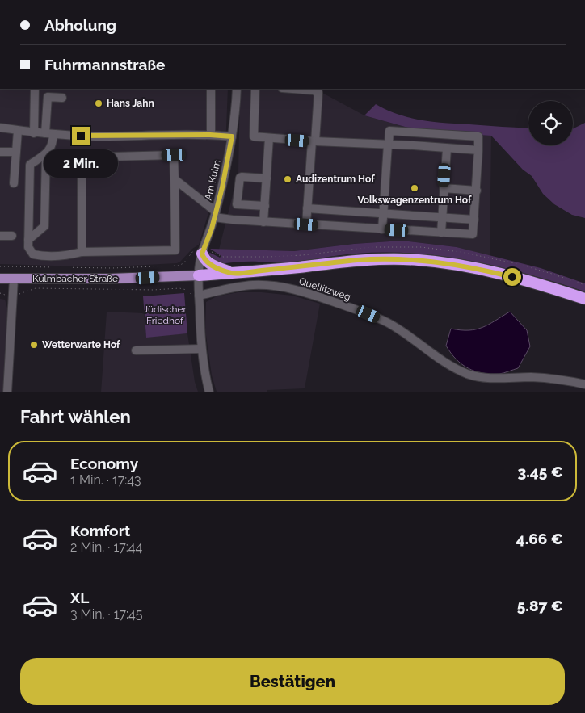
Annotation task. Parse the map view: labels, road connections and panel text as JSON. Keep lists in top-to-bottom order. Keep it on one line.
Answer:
{"streets":{"main road":["Kulmbacher Straße"],"street":["Am Kulm","Quellitzweg"]},"crossings":[["Am Kulm","Kulmbacher Straße"],["Am Kulm","Quellitzweg"]],"parks":["Jüdischer Friedhof"],"places":["Hans Jahn","Audizentrum Hof","Volkswagenzentrum Hof","Wetterwarte Hof"],"page":{"banner":["Abholung","Fuhrmannstraße"],"bubble":"2 Min.","heading":"Fahrt wählen","list":[{"name":"Economy","note":"1 Min. · 17:43","value":"3.45 €"},{"name":"Komfort","note":"2 Min. · 17:44","value":"4.66 €"},{"name":"XL","note":"3 Min. · 17:45","value":"5.87 €"}],"buttons":"Bestätigen"}}
